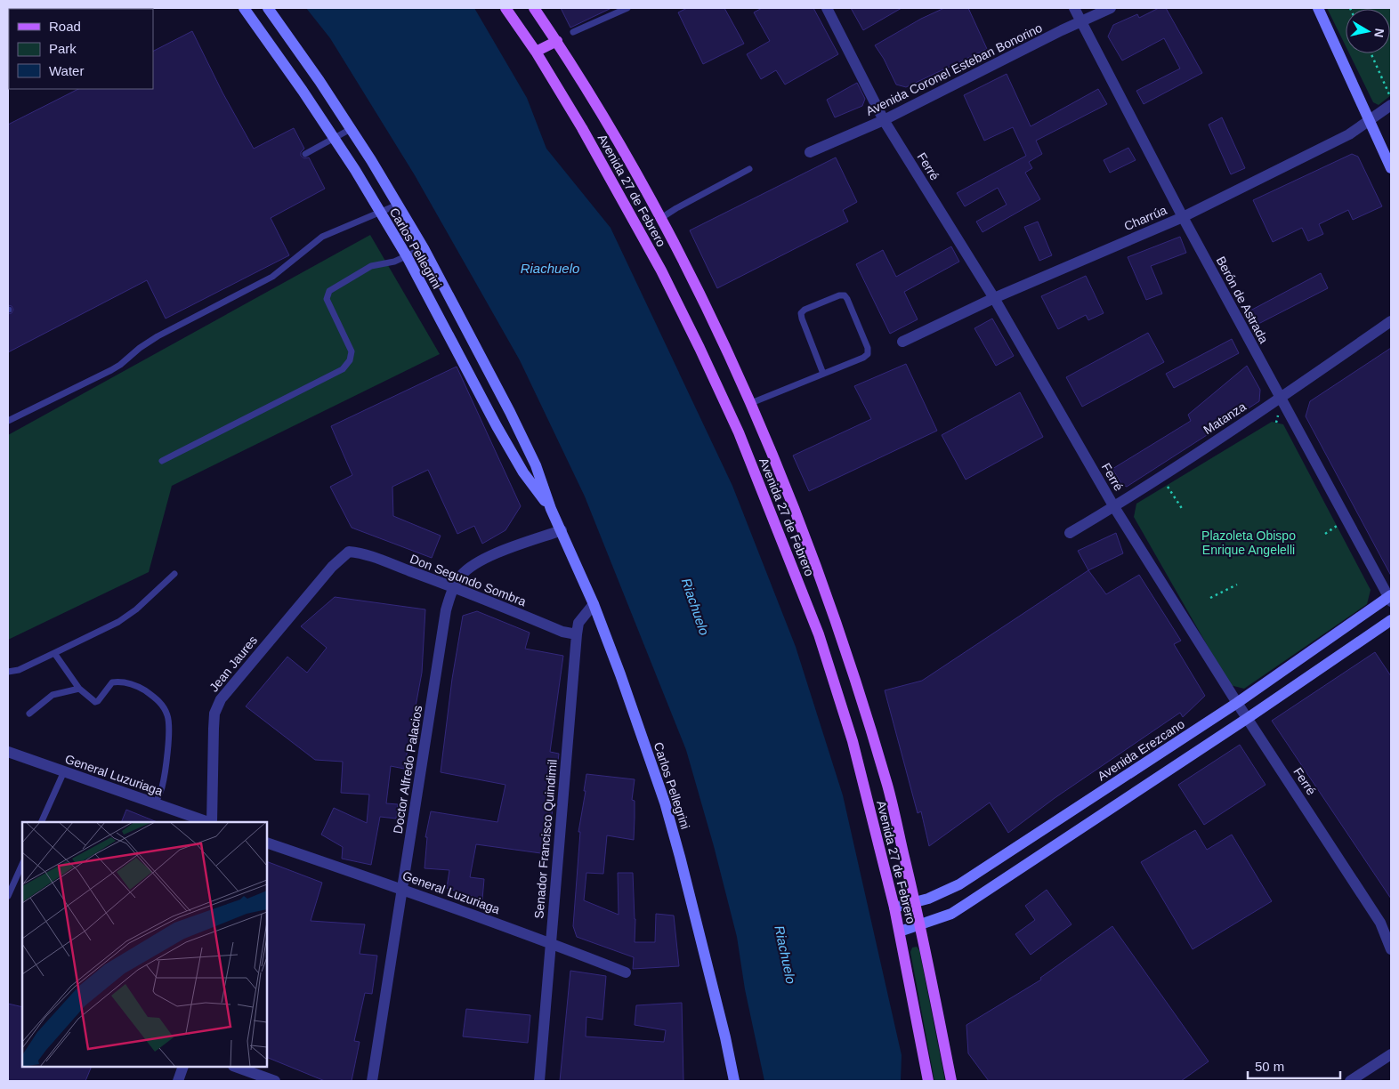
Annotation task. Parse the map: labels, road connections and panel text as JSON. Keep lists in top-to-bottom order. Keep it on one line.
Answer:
{"streets":{"main road":["Avenida 27 de Febrero","Carlos Pellegrini","Avenida Erezcano"],"street":["Avenida Coronel Esteban Bonorino","Ferré","Charrúa","Berón de Astrada","Matanza","Don Segundo Sombra","Jean Jaures","Doctor Alfredo Palacios","General Luzuriaga","Senador Francisco Quindimil"]},"crossings":[["Avenida Coronel Esteban Bonorino","Ferré"],["Avenida Coronel Esteban Bonorino","Berón de Astrada"],["Ferré","Charrúa"],["Ferré","Matanza"],["Ferré","Avenida Erezcano"],["Avenida 27 de Febrero","Avenida Erezcano"],["Charrúa","Berón de Astrada"],["Carlos Pellegrini","Doctor Alfredo Palacios"],["Carlos Pellegrini","Senador Francisco Quindimil"],["Berón de Astrada","Matanza"],["Berón de Astrada","Avenida Erezcano"],["Don Segundo Sombra","Jean Jaures"],["Don Segundo Sombra","Doctor Alfredo Palacios"],["Don Segundo Sombra","Senador Francisco Quindimil"],["Doctor Alfredo Palacios","General Luzuriaga"],["General Luzuriaga","Senador Francisco Quindimil"]],"water":["Riachuelo"],"parks":["Plazoleta Obispo Enrique Angelelli"],"legend":["Road","Park","Water"],"scale_bar":"50 m","north":"right"}
